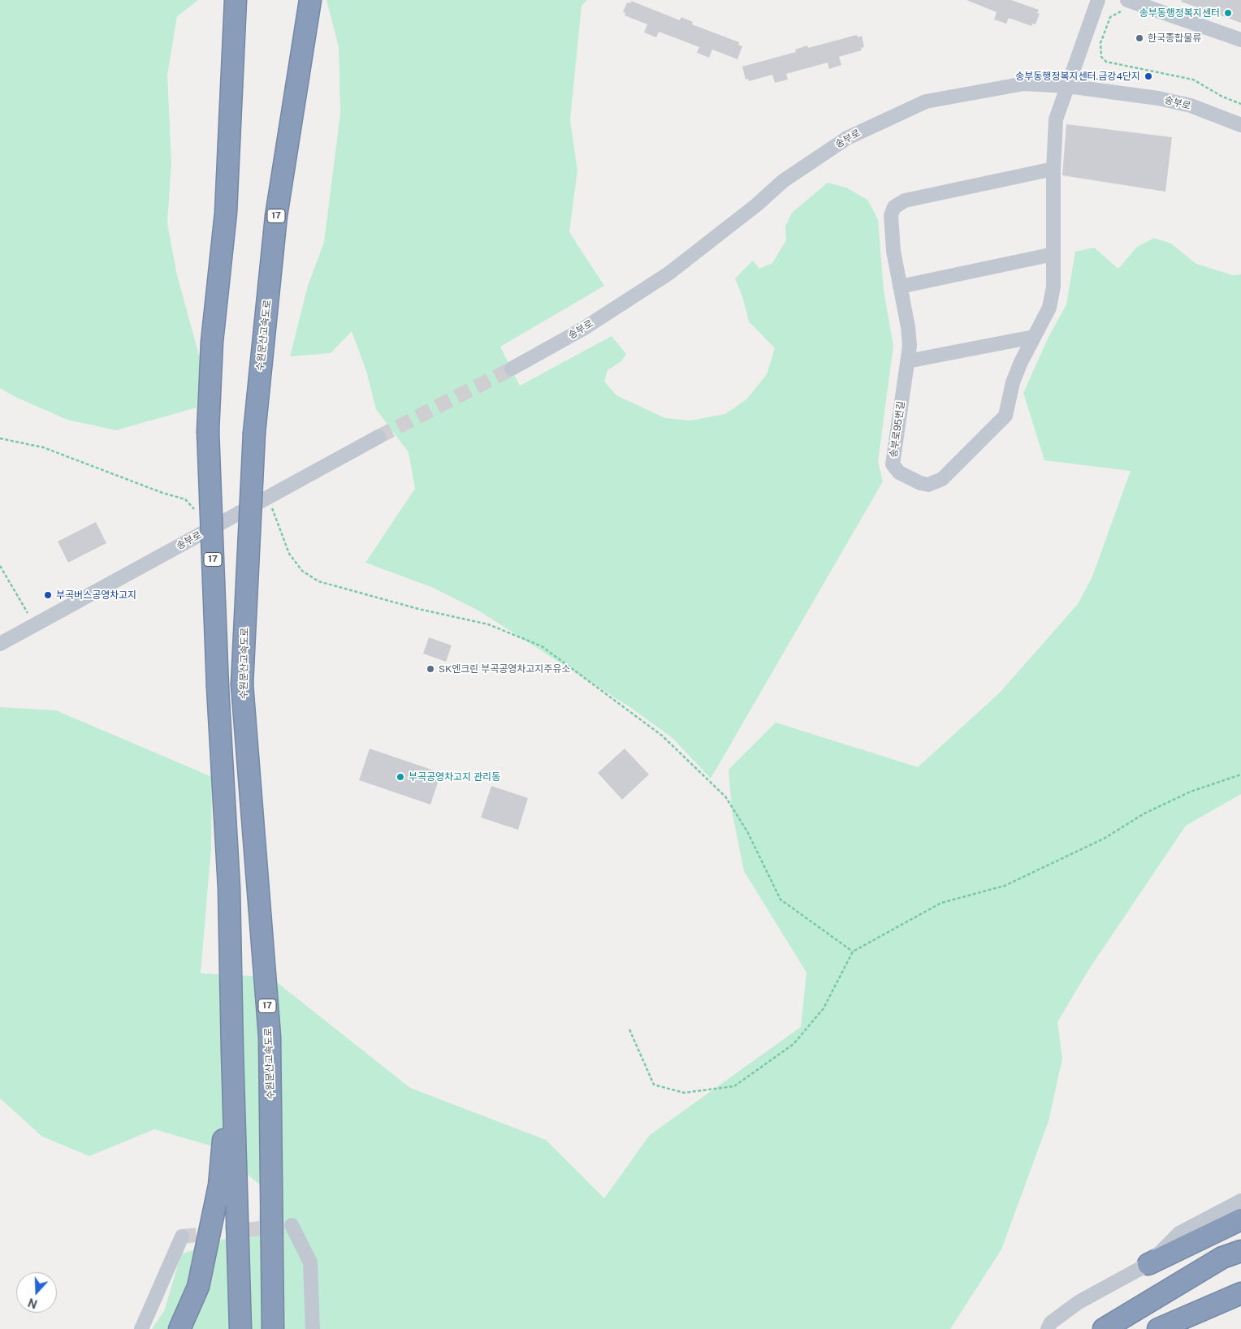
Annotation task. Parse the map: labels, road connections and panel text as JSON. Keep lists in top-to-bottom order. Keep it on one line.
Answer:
{"streets":{"highway":["17","수원문산고속도로"],"street":["송부로","송부로95번길"]},"crossings":[["송부로","송부로95번길"]],"places":["송부동행정복지센터","한국종합물류","송부동행정복지센터.금강4단지","부곡버스공영차고지","SK엔크린 부곡공영차고지주유소","부곡공영차고지 관리동"],"north":"bottom"}
